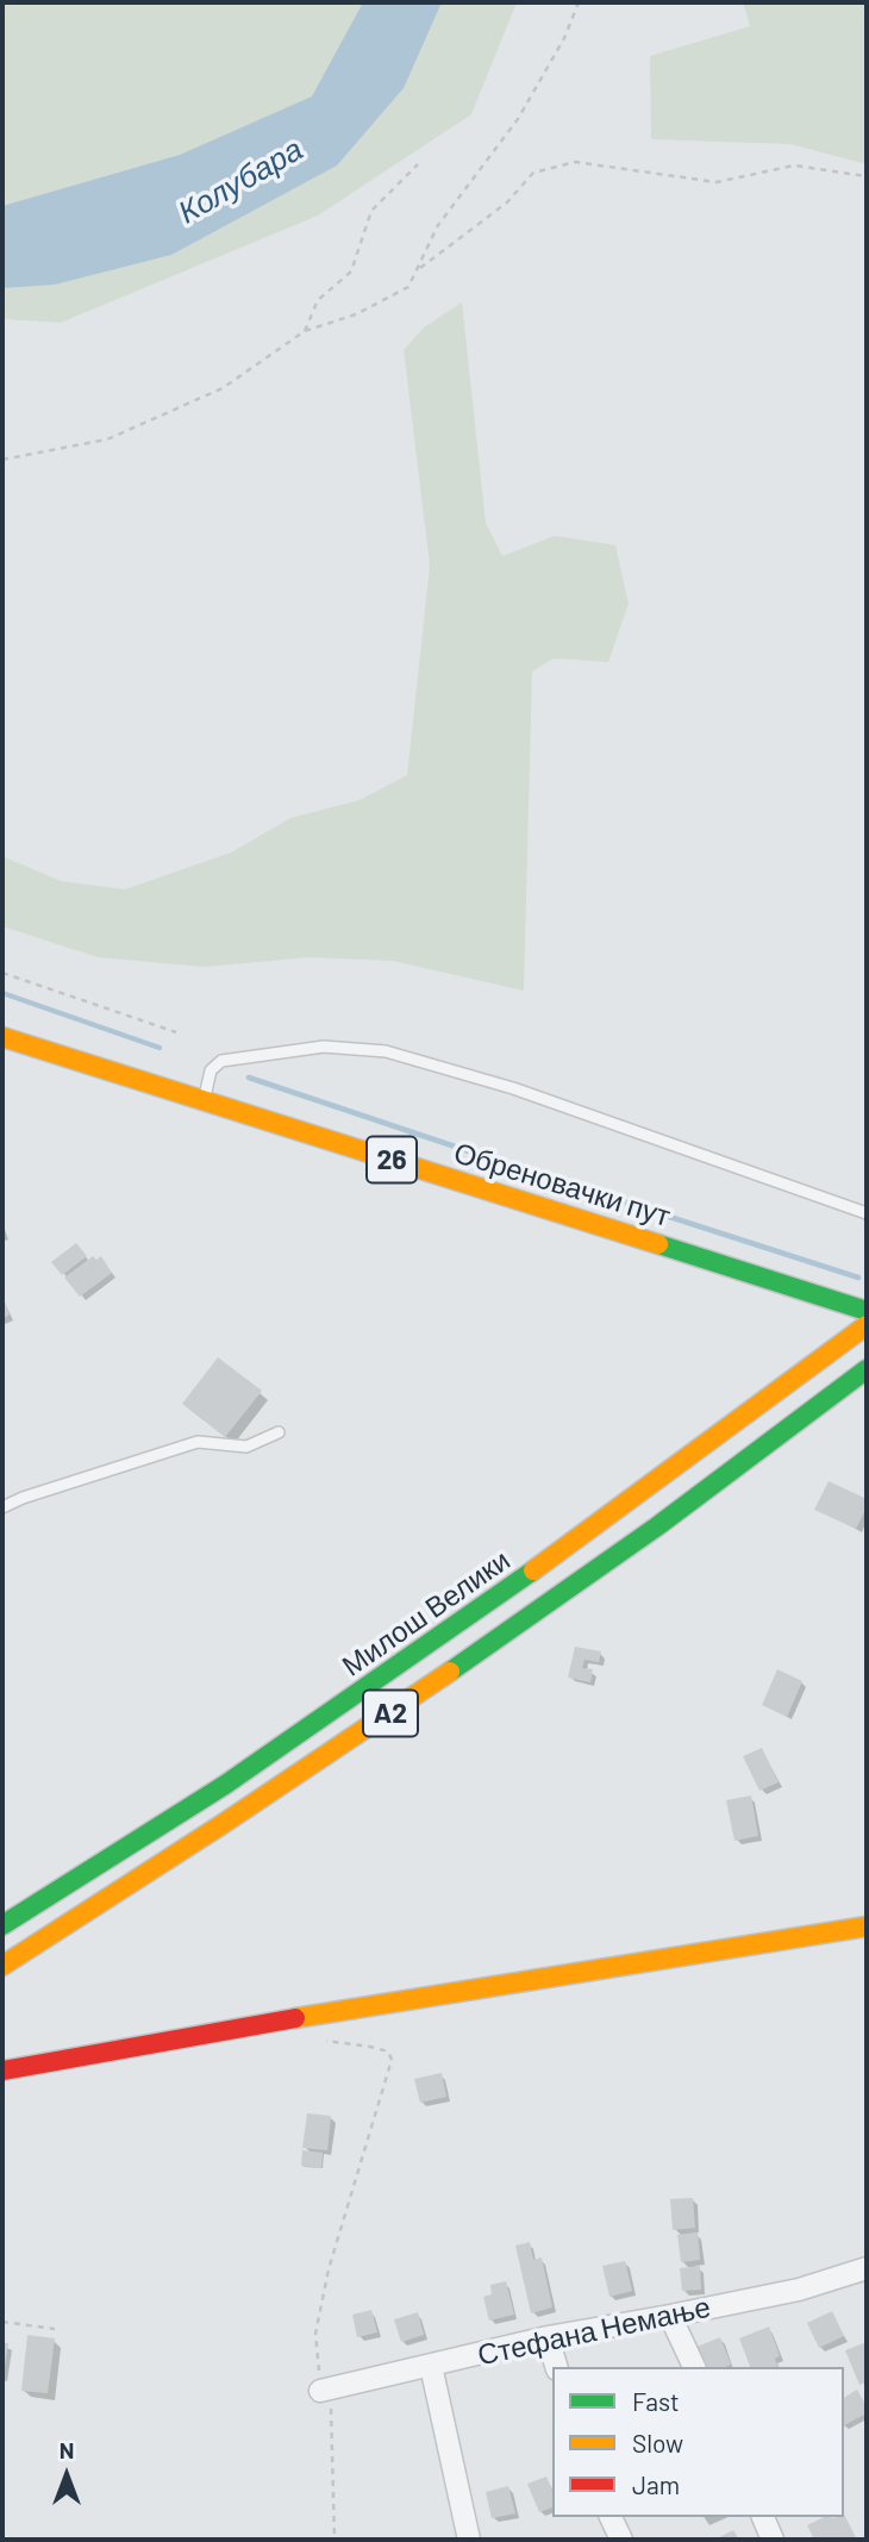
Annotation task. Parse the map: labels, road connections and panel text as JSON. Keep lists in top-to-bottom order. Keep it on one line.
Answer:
{"streets":{"main road":["26","Обреновачки пут","Милош Велики","A2"],"street":["Стефана Немање"]},"water":["Колубара"],"legend":["Fast","Slow","Jam"],"north":"top"}
